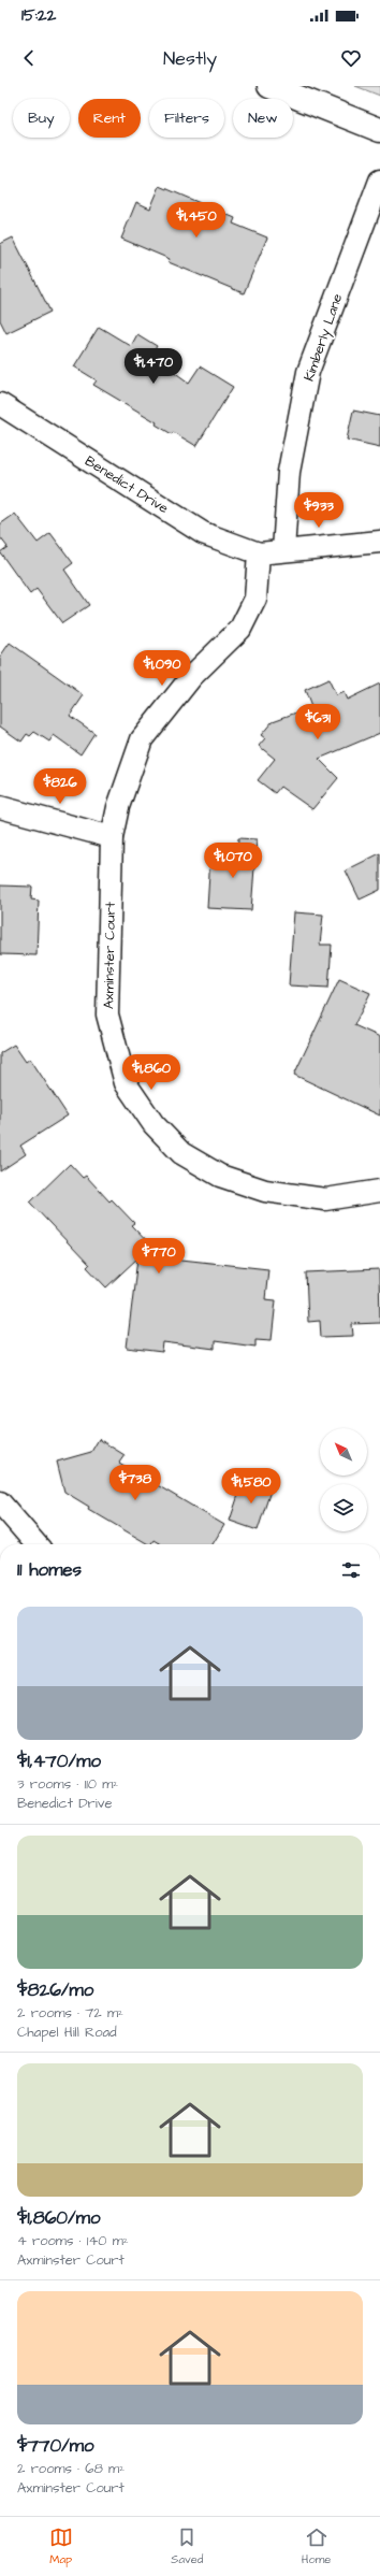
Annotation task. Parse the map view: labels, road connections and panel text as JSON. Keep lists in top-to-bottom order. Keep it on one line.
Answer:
{"streets":{"street":["Kimberly Lane","Benedict Drive","Axminster Court"]},"crossings":[["Benedict Drive","Axminster Court"]],"north":"top left","page":{"status":"15:22","header":"Nestly","chip":["Buy","Rent","Filters","New"],"price":["$1,450","$1,470","$933","$1,090","$631","$826","$1,070","$1,860","$770","$738","$1,580"],"heading":"11 homes","list":[{"name":"$1,470/mo","note":"3 rooms · 110 m² · Benedict Drive"},{"name":"$826/mo","note":"2 rooms · 72 m² · Chapel Hill Road"},{"name":"$1,860/mo","note":"4 rooms · 140 m² · Axminster Court"},{"name":"$770/mo","note":"2 rooms · 68 m² · Axminster Court"}],"tabs":["Map","Saved","Home"]}}
